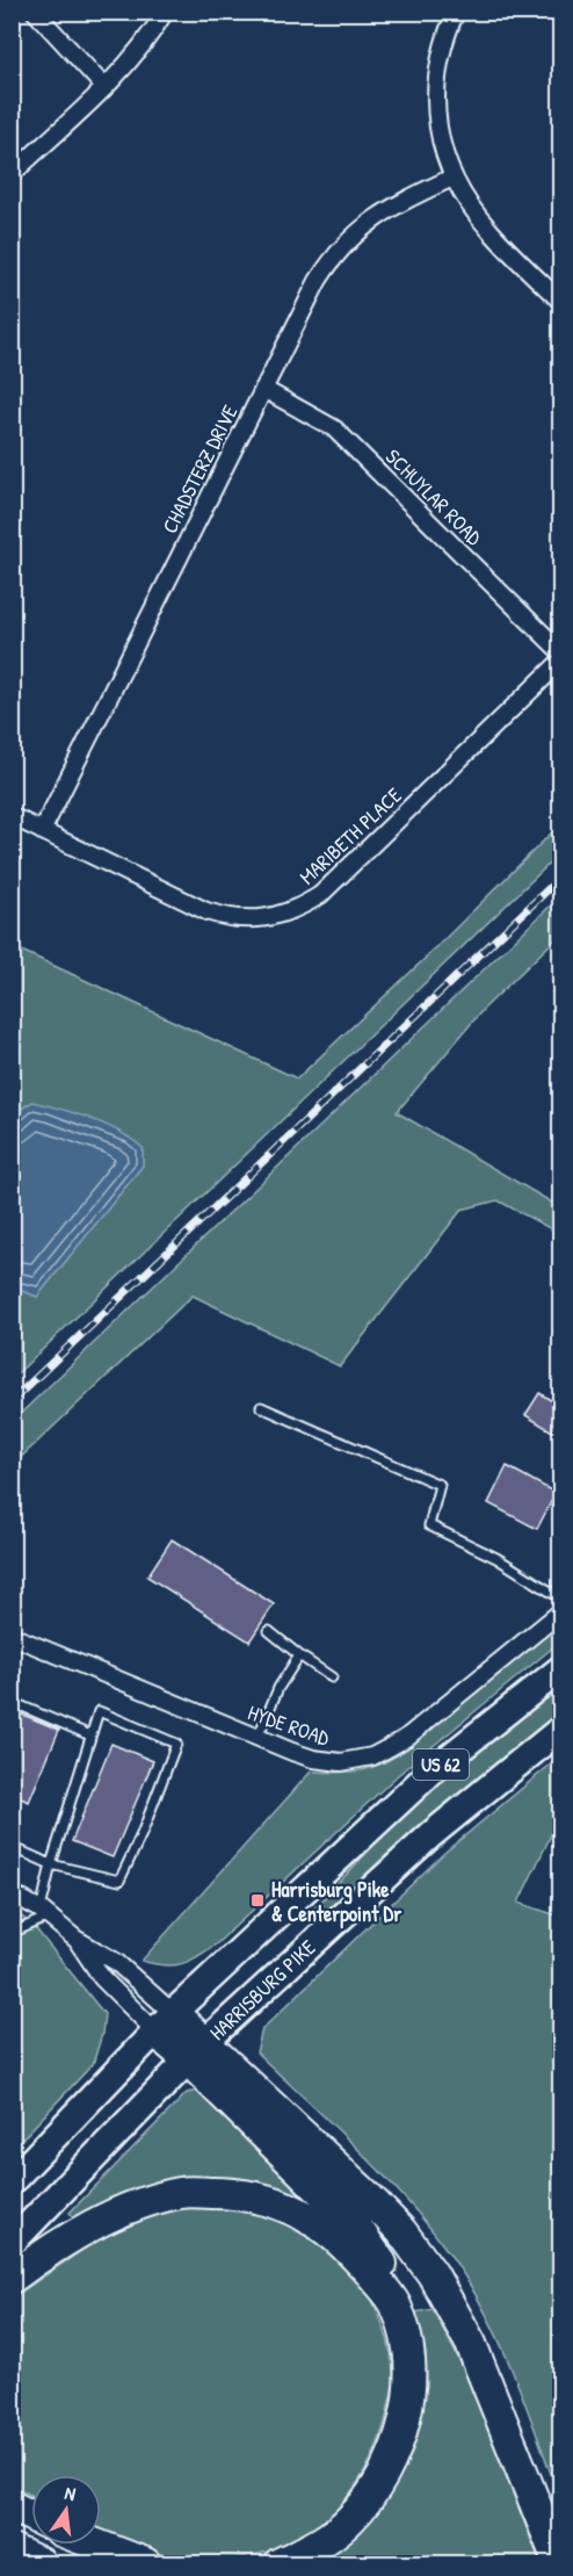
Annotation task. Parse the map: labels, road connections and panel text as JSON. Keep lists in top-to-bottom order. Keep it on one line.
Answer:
{"streets":{"main road":["US 62","HARRISBURG PIKE"],"street":["CHADSTERZ DRIVE","SCHUYLAR ROAD","MARIBETH PLACE","HYDE ROAD"]},"crossings":[["CHADSTERZ DRIVE","SCHUYLAR ROAD"],["CHADSTERZ DRIVE","MARIBETH PLACE"]],"places":{"transit":["Harrisburg Pike & Centerpoint Dr"]},"north":"top"}
